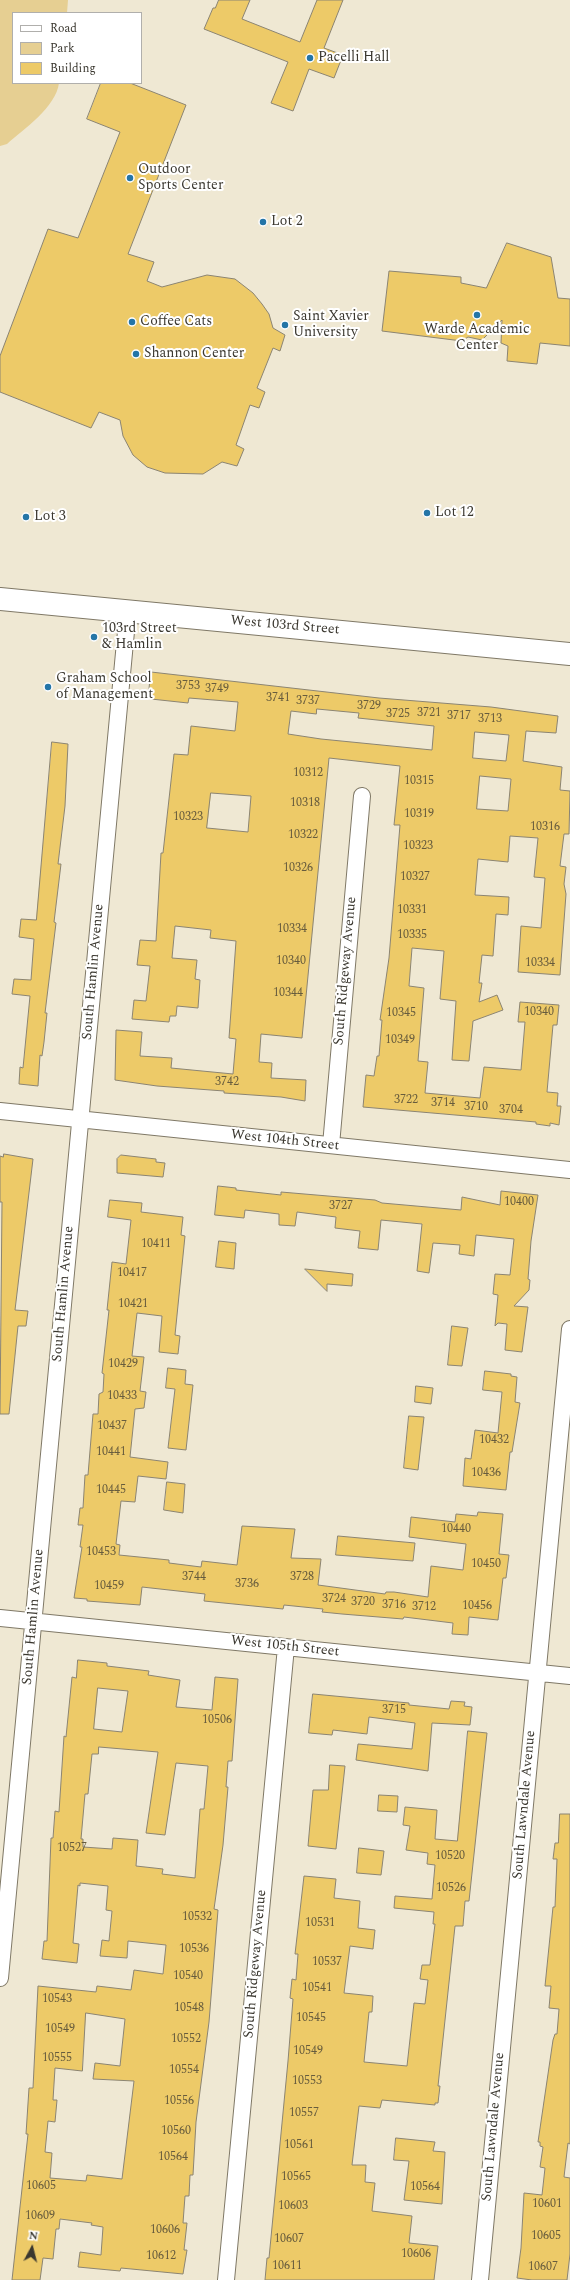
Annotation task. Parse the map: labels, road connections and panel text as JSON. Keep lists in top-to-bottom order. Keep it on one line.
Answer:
{"streets":{"main road":["West 103rd Street"],"street":["South Ridgeway Avenue","South Hamlin Avenue","West 104th Street","West 105th Street","South Lawndale Avenue"]},"crossings":[["West 103rd Street","South Hamlin Avenue"],["South Ridgeway Avenue","West 104th Street"],["South Ridgeway Avenue","West 105th Street"],["South Hamlin Avenue","West 104th Street"],["South Hamlin Avenue","West 105th Street"],["West 105th Street","South Lawndale Avenue"]],"places":["Pacelli Hall","Outdoor Sports Center","Lot 2","Warde Academic Center","Coffee Cats","Saint Xavier University","Shannon Center","Lot 12","Lot 3","103rd Street & Hamlin","Graham School of Management"],"house_numbers":["3753","3749","3741","3737","3729","3721","3725","3717","3713","10312","10315","10318","10319","10323","10316","10322","10323","10326","10327","10331","10334","10335","10340","10334","10344","10340","10345","10349","3742","3722","3714","3710","3704","10400","3727","10411","10417","10421","10429","10433","10437","10432","10441","10436","10445","10440","10453","10450","3744","3728","3736","10459","3724","3720","3716","10456","3712","3715","10506","10527","10520","10526","10532","10531","10536","10537","10540","10541","10543","10548","10545","10549","10552","10549","10555","10554","10553","10556","10557","10560","10561","10564","10565","10605","10564","10601","10603","10609","10606","10605","10607","10606","10612","10611","10607"],"legend":["Road","Park","Building"],"north":"top"}
